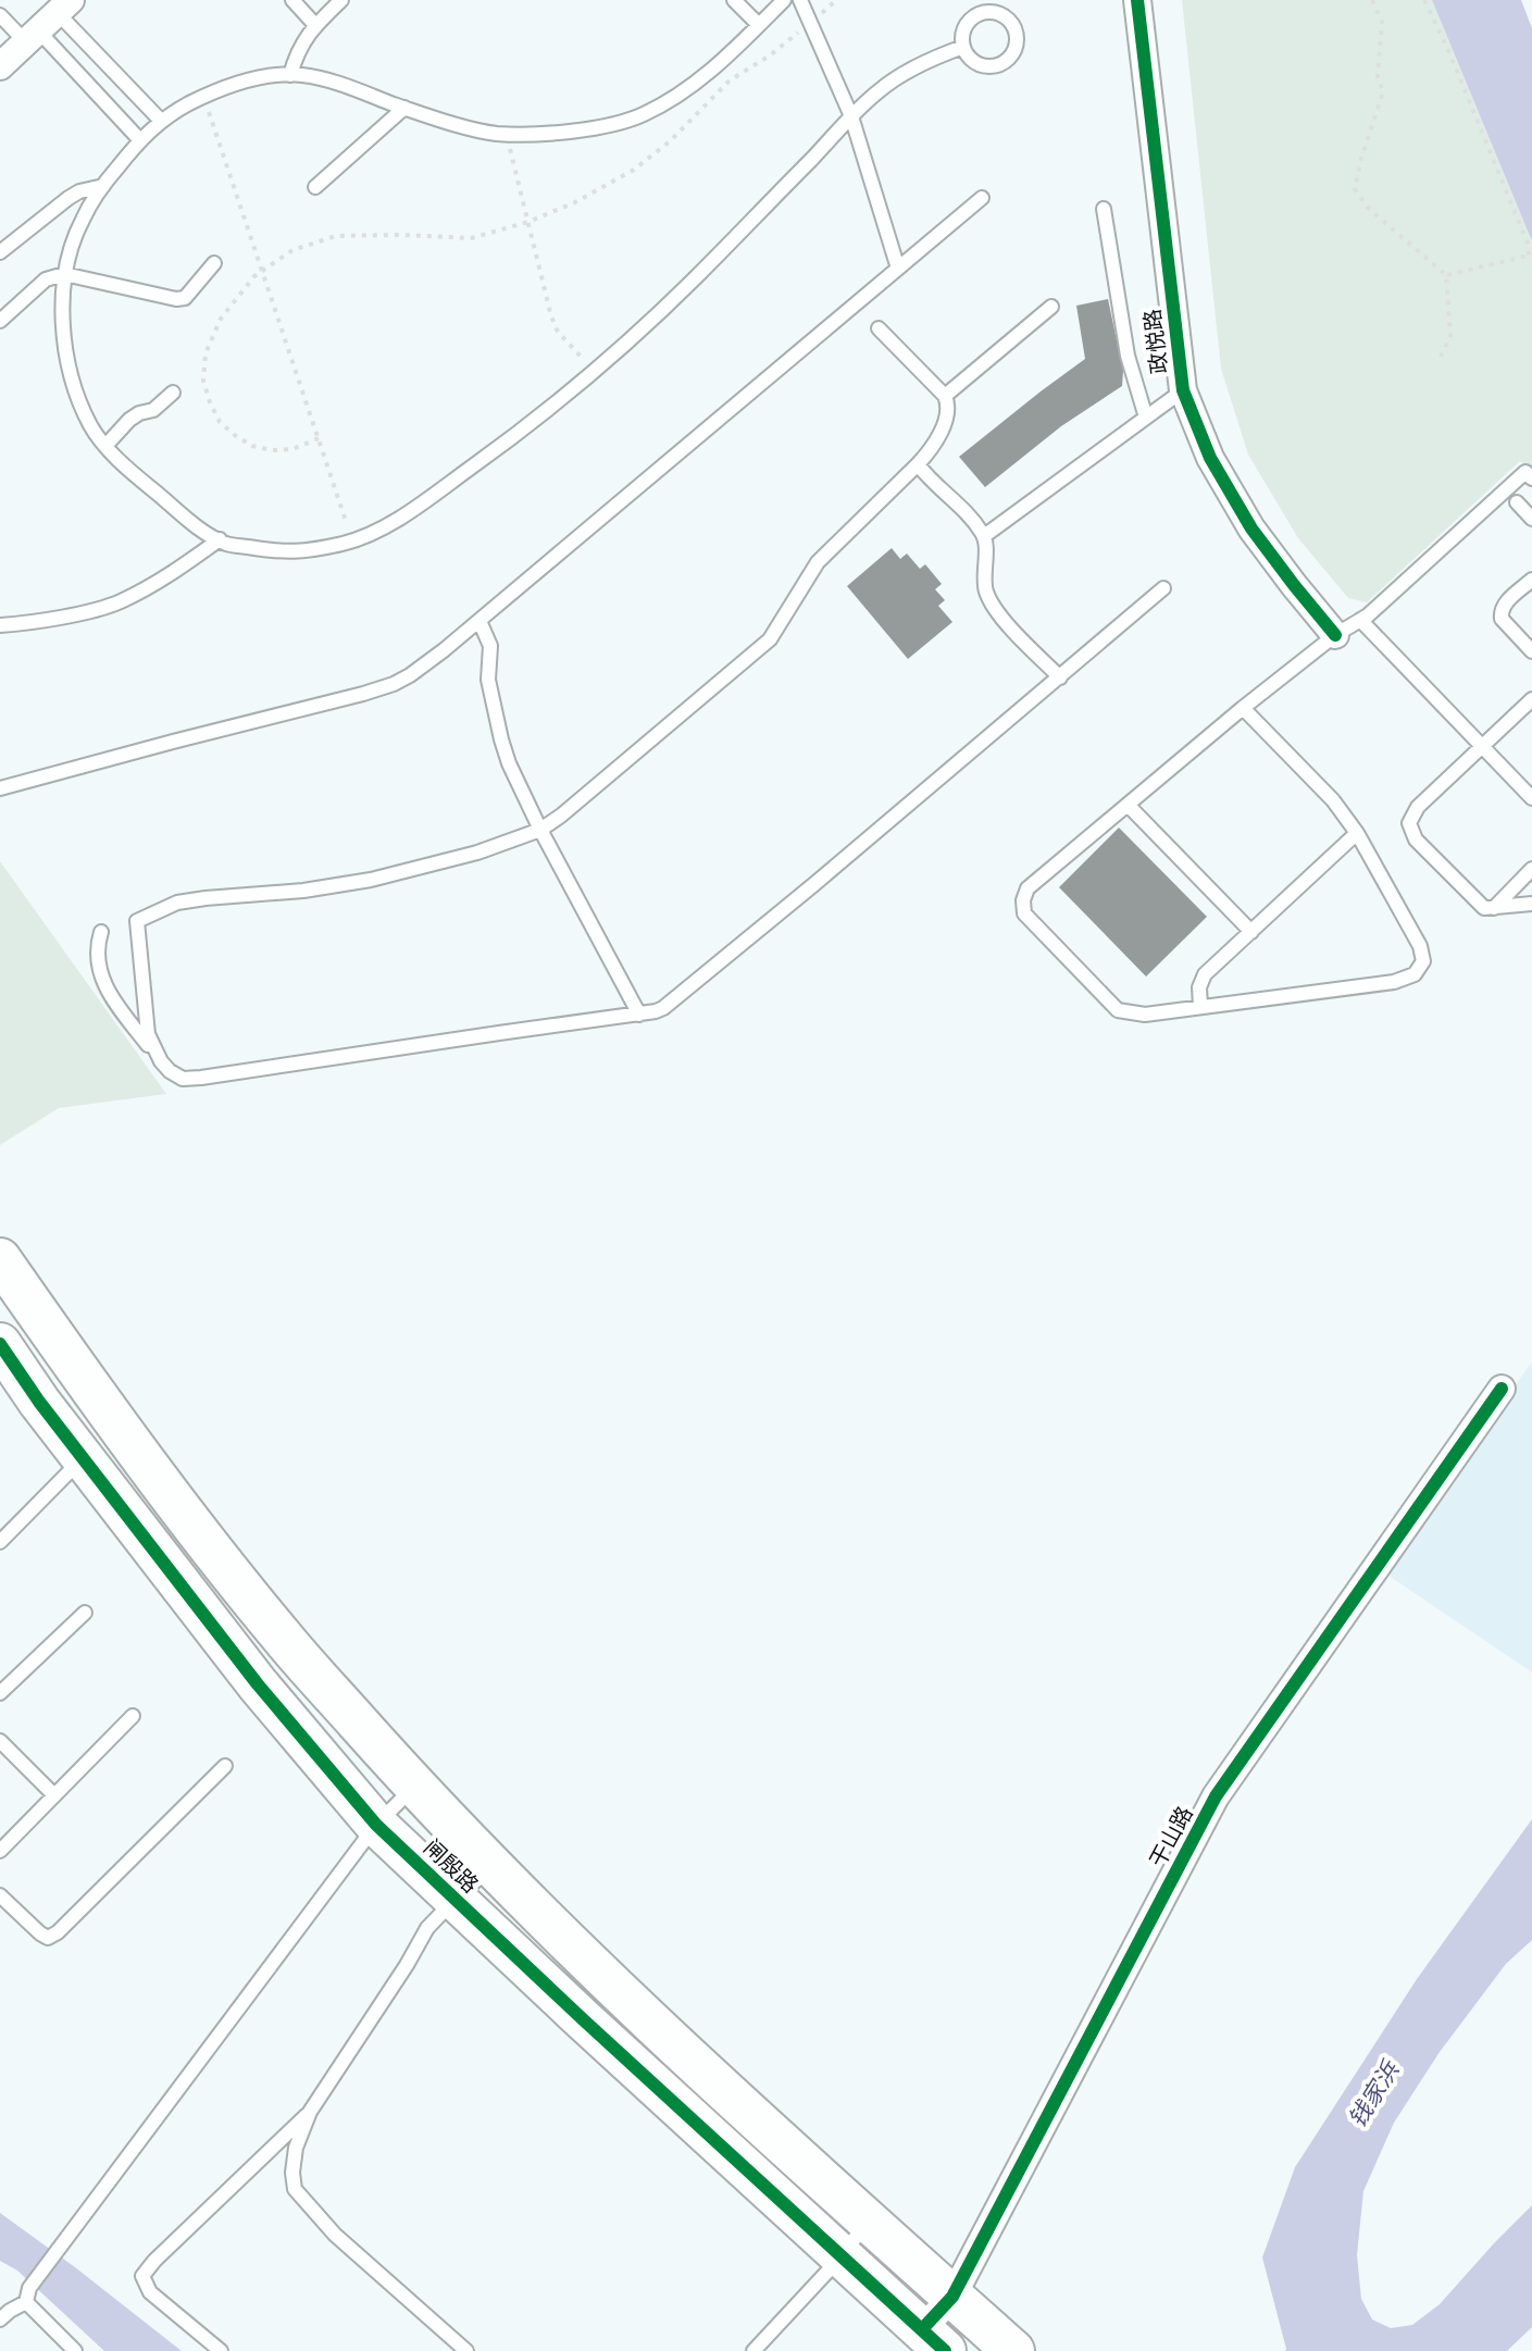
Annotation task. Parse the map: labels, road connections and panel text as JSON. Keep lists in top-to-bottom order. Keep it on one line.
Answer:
{"streets":{"main road":["闸殷路"],"street":["政悦路","干山路"]},"crossings":[["干山路","闸殷路"]],"water":["钱家浜"]}
